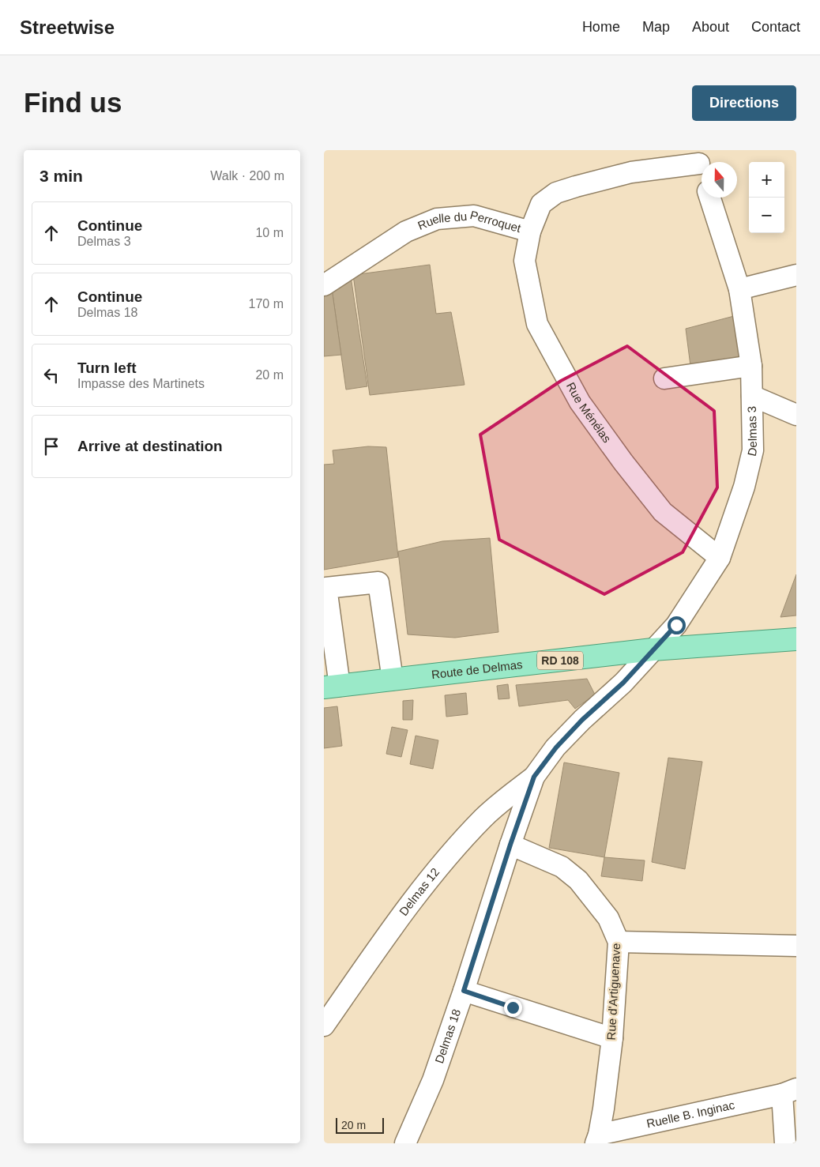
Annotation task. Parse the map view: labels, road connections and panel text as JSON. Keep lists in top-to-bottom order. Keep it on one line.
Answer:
{"streets":{"main road":["RD 108","Route de Delmas"],"street":["Ruelle du Perroquet","Rue Ménélas","Delmas 3","Delmas 12","Rue d'Artiguenave","Delmas 18","Ruelle B. Inginac"]},"crossings":[["Ruelle du Perroquet","Rue Ménélas"],["Ruelle du Perroquet","Delmas 3"],["Rue Ménélas","Delmas 3"],["Delmas 3","Route de Delmas"],["Delmas 3","Delmas 18"],["Route de Delmas","Delmas 18"],["Delmas 12","Delmas 18"],["Rue d'Artiguenave","Delmas 18"],["Rue d'Artiguenave","Ruelle B. Inginac"]],"scale_bar":"20 m","north":"top","page":{"header":"Streetwise","nav":["Home","Map","About","Contact"],"buttons":"Directions","title":"Find us","heading":["3 min","Walk · 200 m"],"map_buttons":["+","−"],"list":[["Continue","Delmas 3","10 m"],["Continue","Delmas 18","170 m"],["Turn left","Impasse des Martinets","20 m"],"Arrive at destination"],"scale":"20 m"}}
